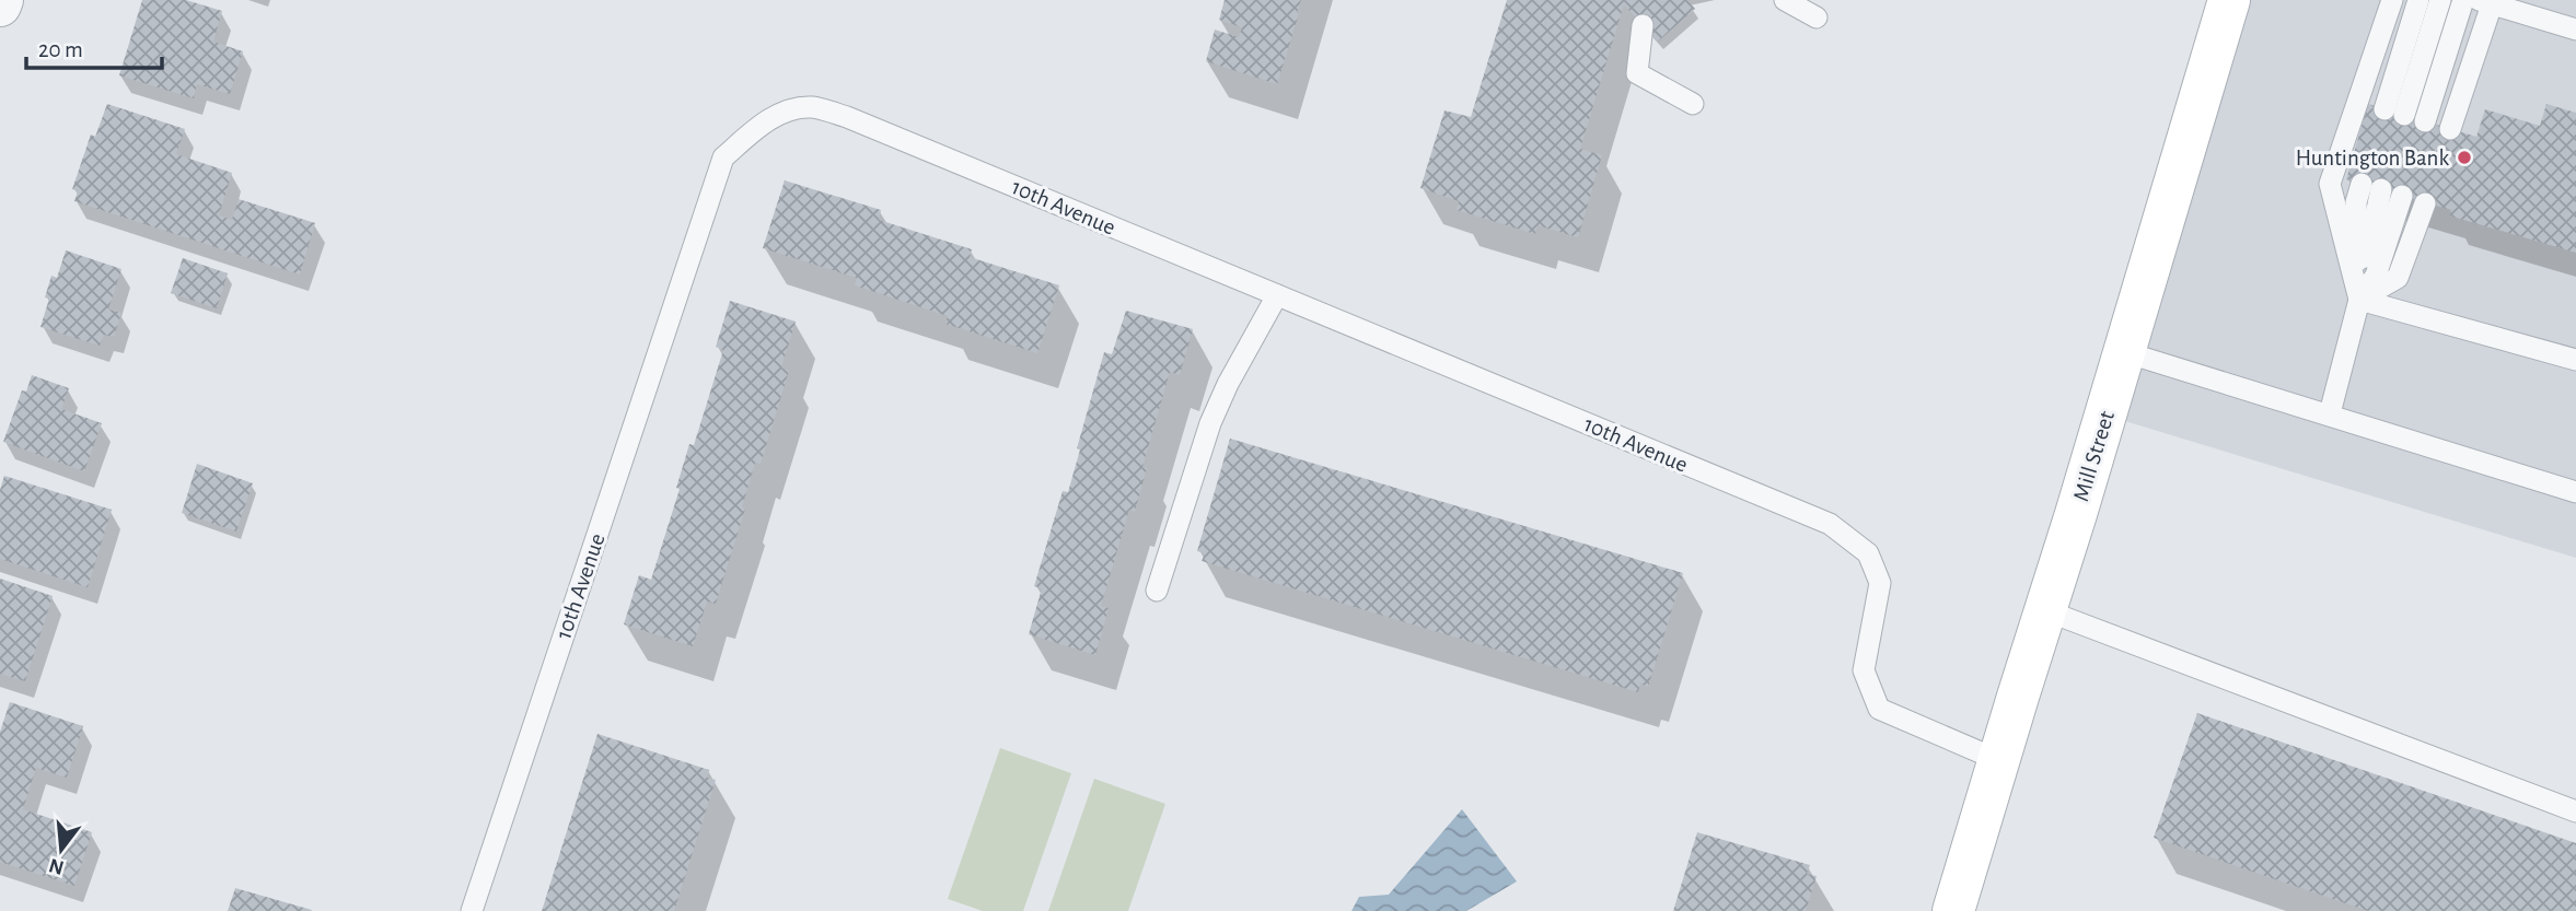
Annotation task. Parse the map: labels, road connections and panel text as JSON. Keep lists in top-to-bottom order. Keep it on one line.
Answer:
{"streets":{"main road":["Mill Street"],"lane":["10th Avenue"]},"crossings":[["10th Avenue","Mill Street"]],"places":["Huntington Bank"],"scale_bar":"20 m","north":"bottom"}
